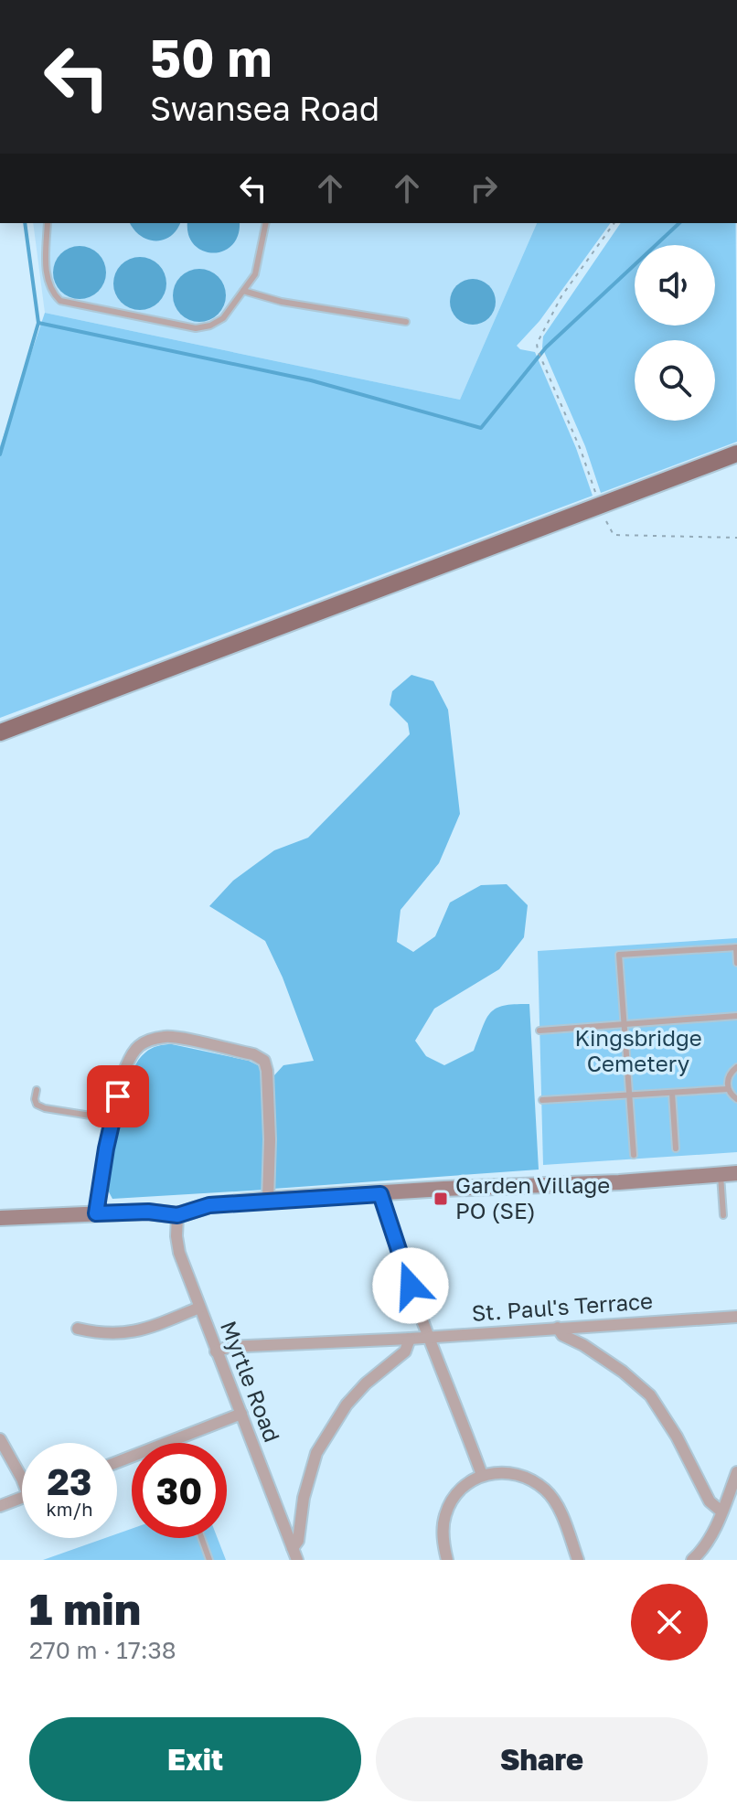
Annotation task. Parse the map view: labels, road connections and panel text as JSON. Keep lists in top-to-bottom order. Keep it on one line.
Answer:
{"streets":{"street":["St. Paul's Terrace","Myrtle Road"]},"crossings":[["St. Paul's Terrace","Myrtle Road"]],"parks":["Kingsbridge Cemetery"],"places":{"transit":["Garden Village PO (SE)"]},"page":{"turn":["50 m","Swansea Road"],"speed":"23 km/h","limit":"30","heading":["1 min","270 m · 17:38"],"buttons":["Exit","Share"]}}
